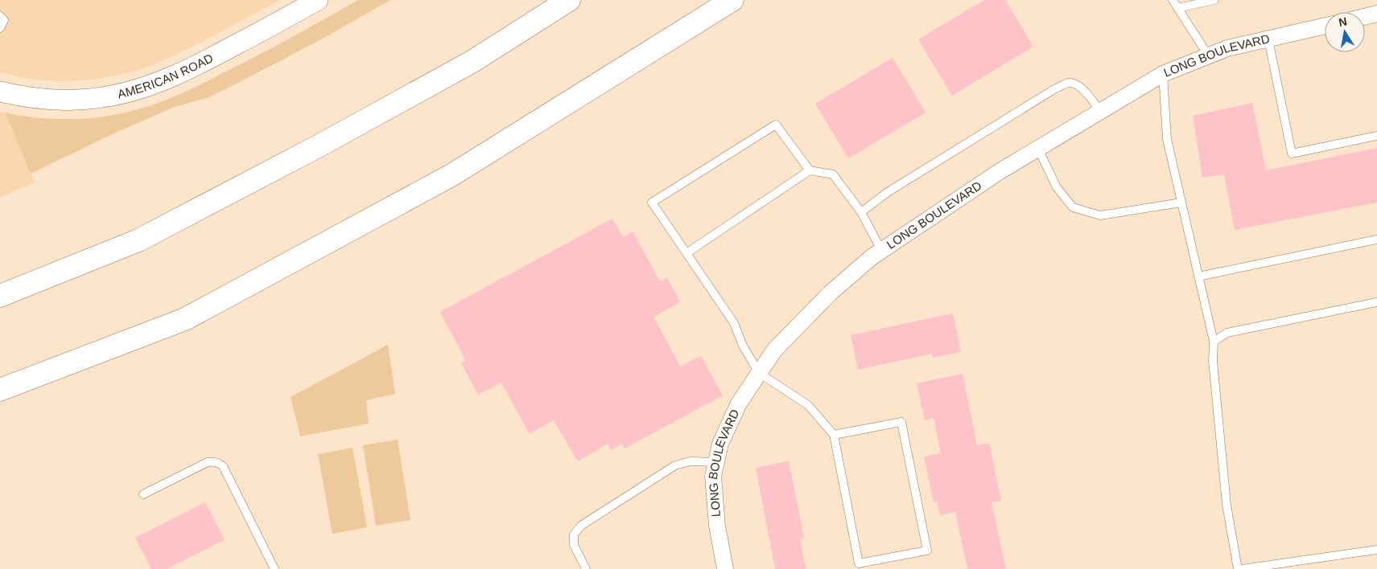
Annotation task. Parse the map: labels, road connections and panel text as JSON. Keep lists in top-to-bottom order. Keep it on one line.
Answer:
{"streets":{"street":["LONG BOULEVARD","AMERICAN ROAD"]},"north":"top"}
